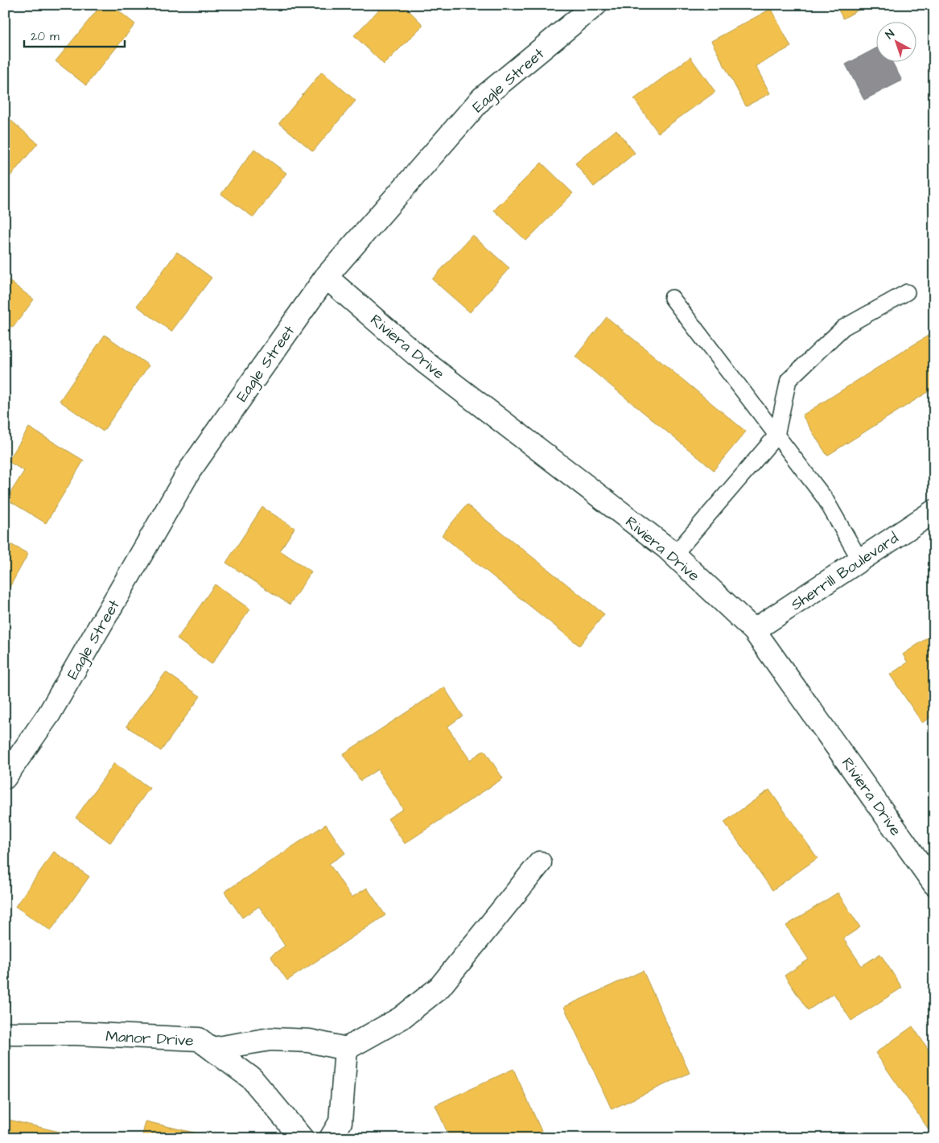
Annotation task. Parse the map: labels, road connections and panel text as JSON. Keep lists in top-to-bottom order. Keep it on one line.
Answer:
{"streets":{"street":["Eagle Street","Riviera Drive","Sherrill Boulevard","Manor Drive"]},"crossings":[["Eagle Street","Riviera Drive"],["Riviera Drive","Sherrill Boulevard"]],"scale_bar":"20 m","north":"top left"}
